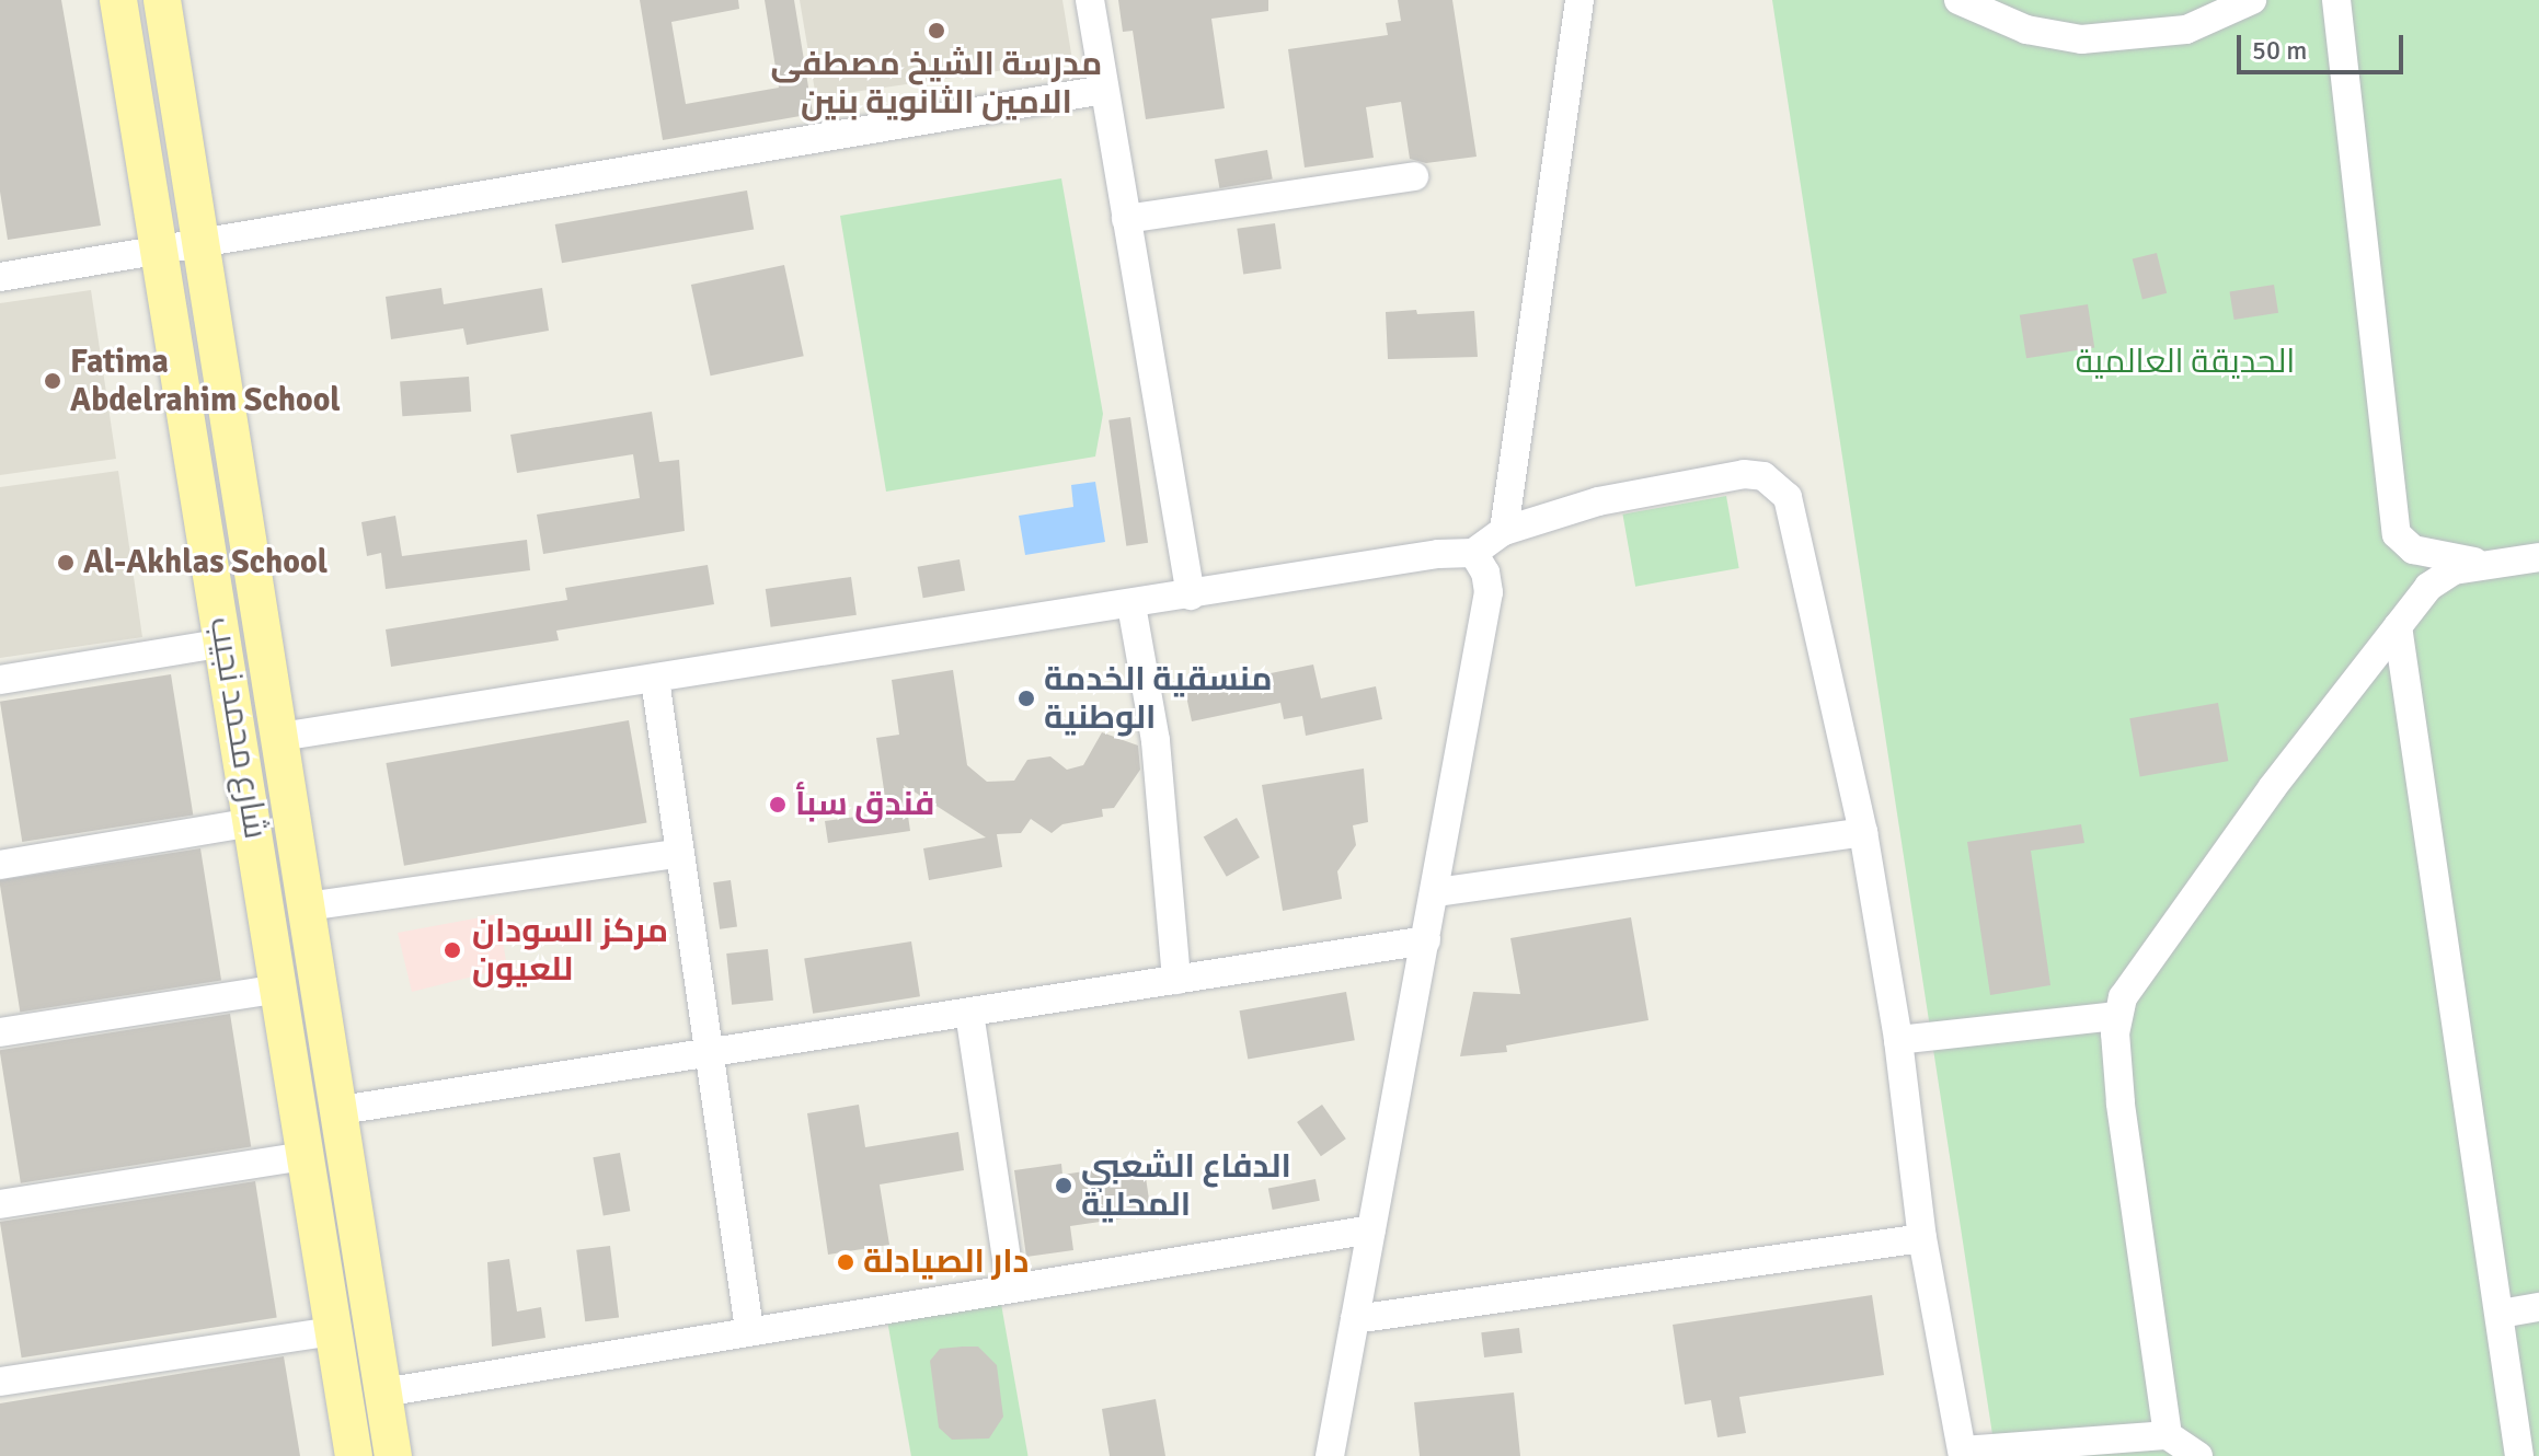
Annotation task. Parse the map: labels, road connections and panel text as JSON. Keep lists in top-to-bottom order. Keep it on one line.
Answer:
{"streets":{"main road":["شارع محمد نجيب"]},"parks":["الحديقة العالمية"],"places":["مدرسة الشيخ مصطفى الامين الثانوية بنين","Fatima Abdelrahim School","Al-Akhlas School","منسقية الخدمة الوطنية","فندق سبأ","مركز السودان للعيون","الدفاع الشعبي المحلية","دار الصيادلة"],"scale_bar":"50 m"}
